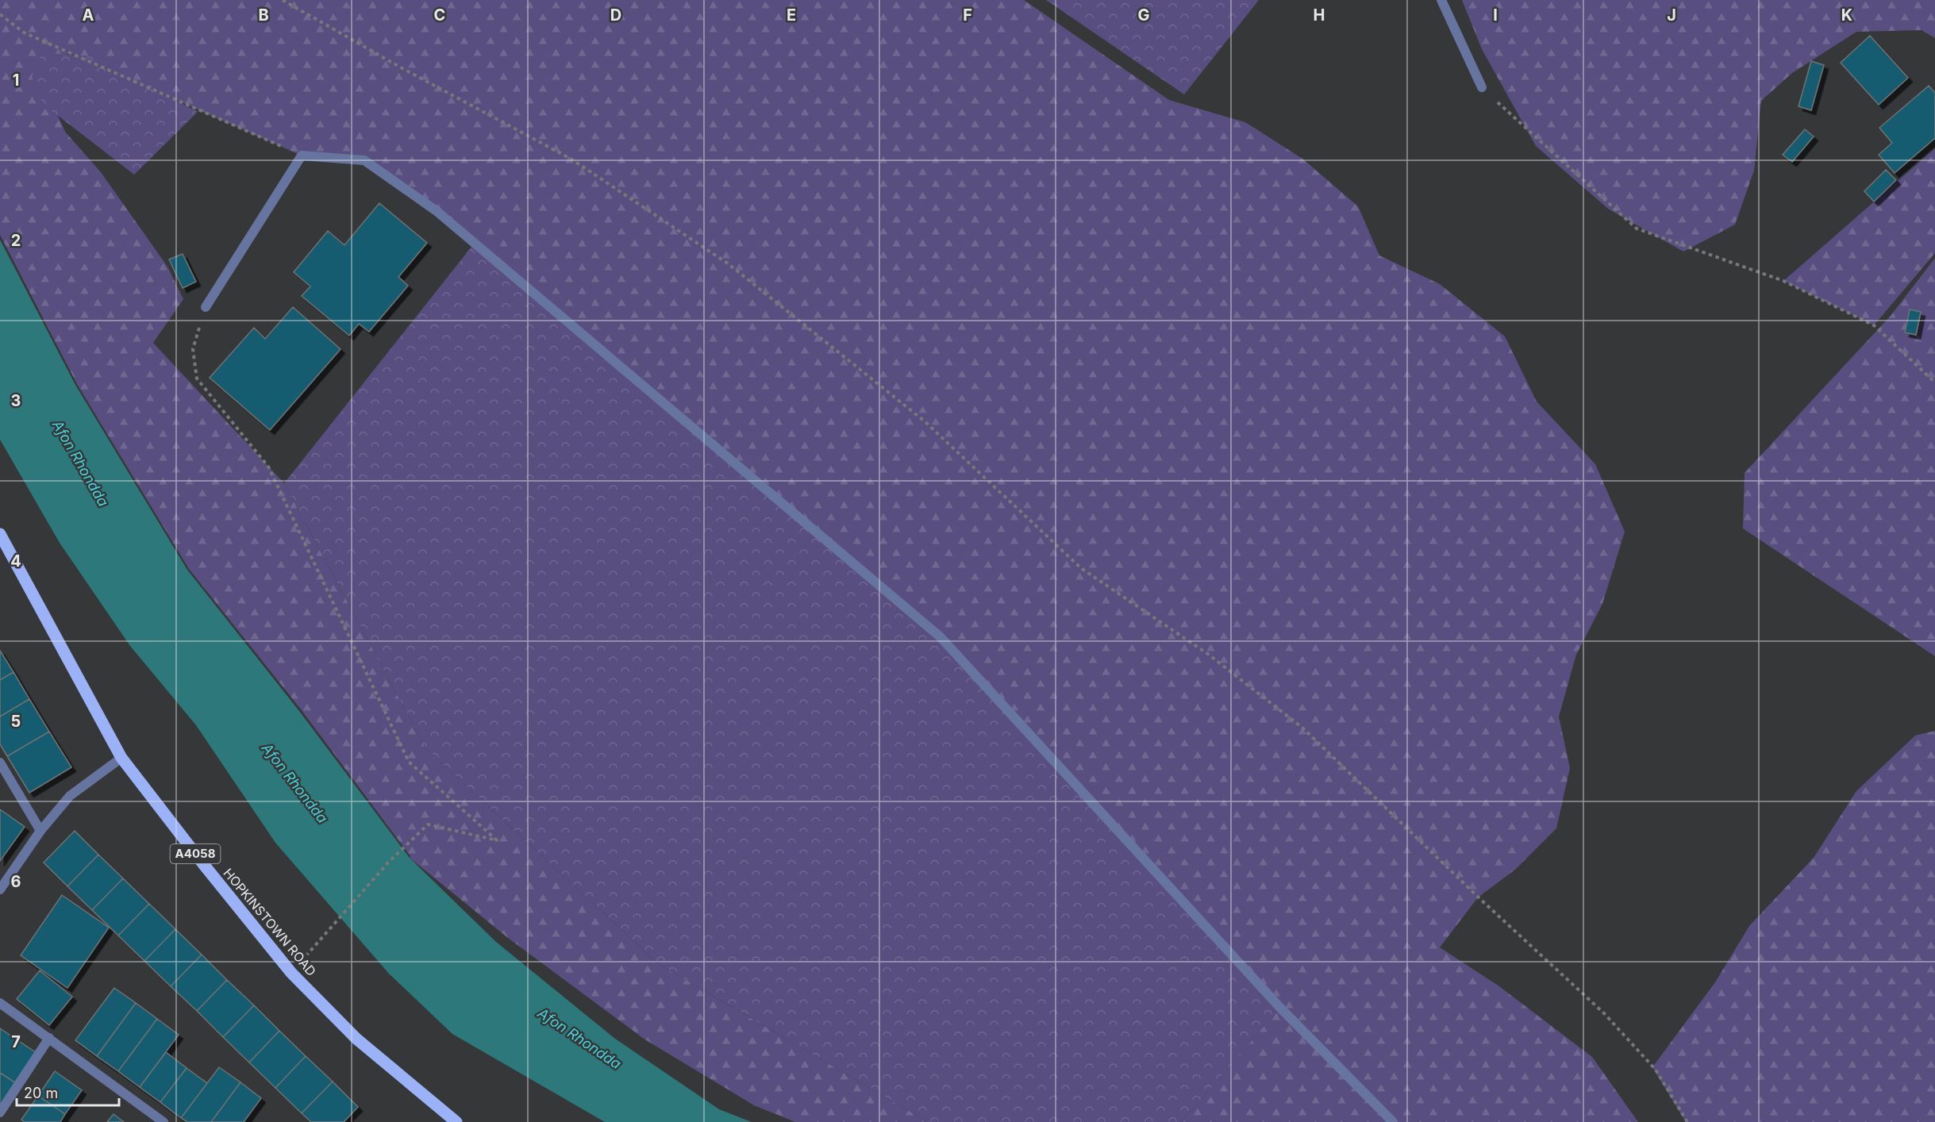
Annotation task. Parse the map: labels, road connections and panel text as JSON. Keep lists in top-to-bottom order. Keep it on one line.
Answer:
{"streets":{"main road":["A4058","HOPKINSTOWN ROAD"]},"water":["Afon Rhondda"],"scale_bar":"20 m","grid":{"columns":["A","B","C","D","E","F","G","H","I","J","K"],"rows":["1","2","3","4","5","6","7"]}}
